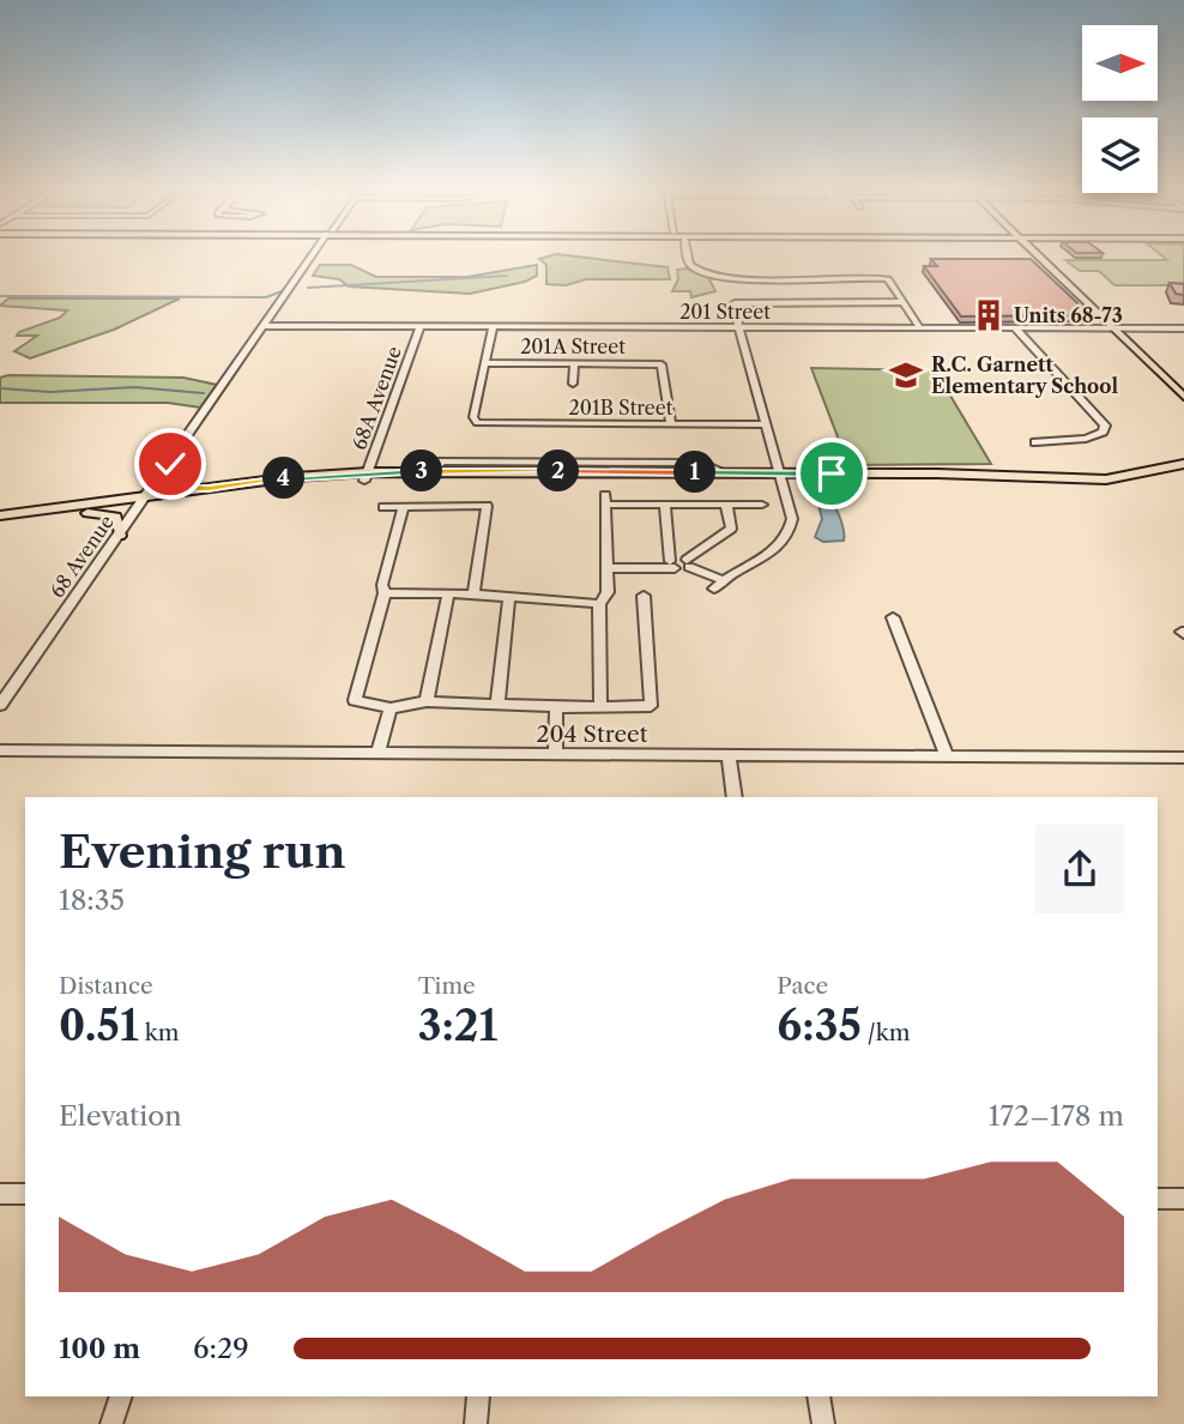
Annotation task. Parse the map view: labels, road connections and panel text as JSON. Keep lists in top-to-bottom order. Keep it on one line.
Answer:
{"streets":{"street":["201 Street","201A Street","68A Avenue","201B Street","68 Avenue","204 Street"]},"crossings":[["201 Street","68A Avenue"],["201 Street","68 Avenue"],["201A Street","201B Street"]],"places":{"building":["Units 68-73"],"school or university":["R.C. Garnett Elementary School"]},"north":"right","page":{"pins":["2","3","1","4"],"heading":["Evening run","18:35"],"stats":[["Distance","0.51 km"],["Time","3:21"],["Pace","6:35 /km"]],"chart":["Elevation","172–178 m"],"list":[{"name":"100 m","note":"6:29"}]}}
